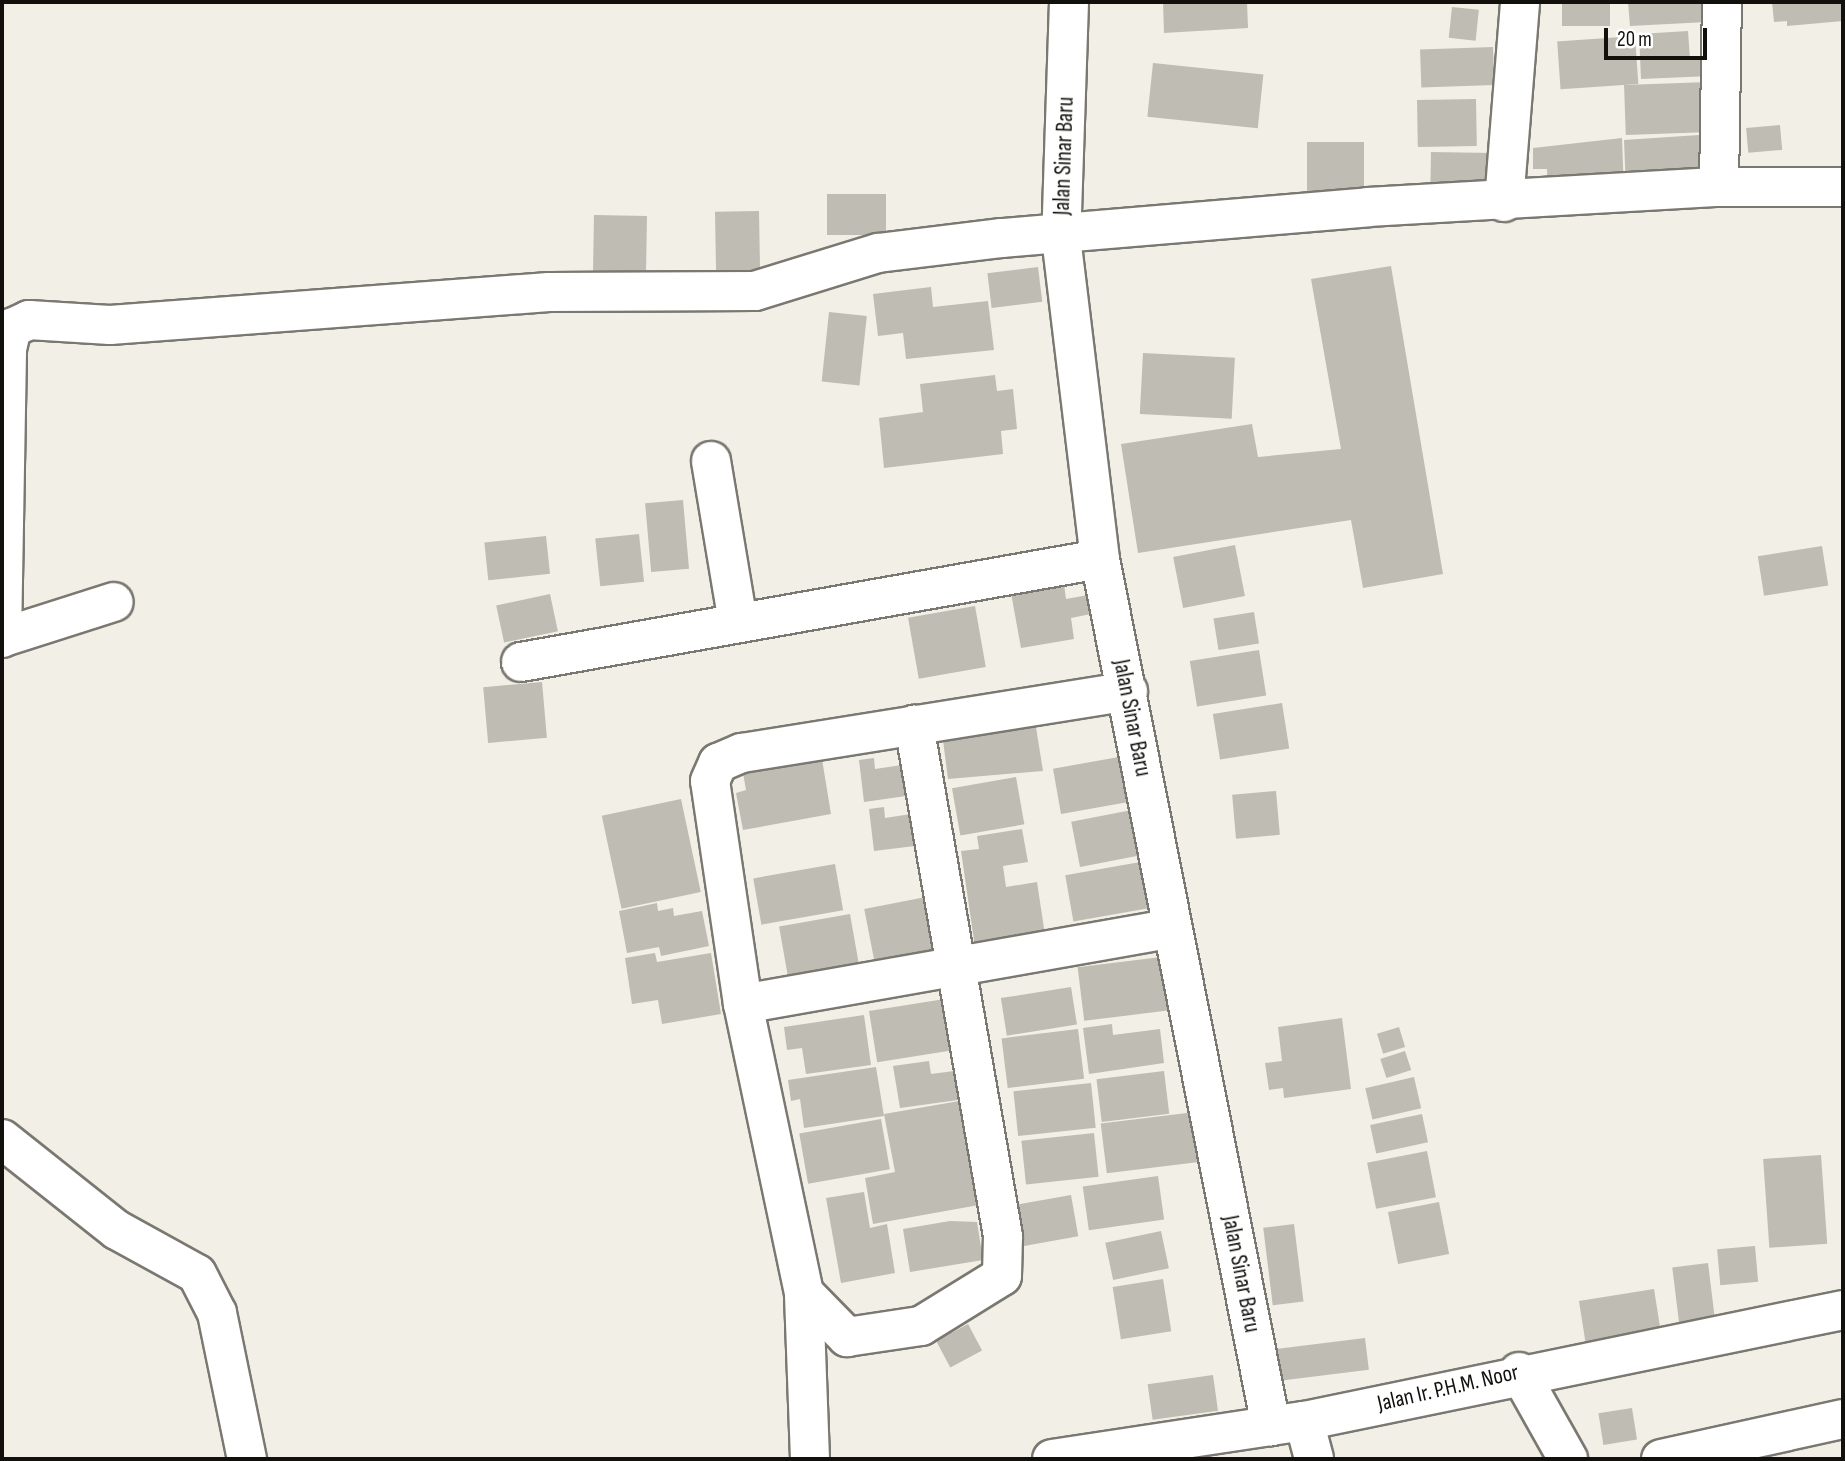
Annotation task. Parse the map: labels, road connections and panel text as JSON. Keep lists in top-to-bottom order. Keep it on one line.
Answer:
{"streets":{"street":["Jalan Sinar Baru","Jalan Ir. P.H.M. Noor"]},"crossings":[["Jalan Sinar Baru","Jalan Ir. P.H.M. Noor"]],"scale_bar":"20 m"}
